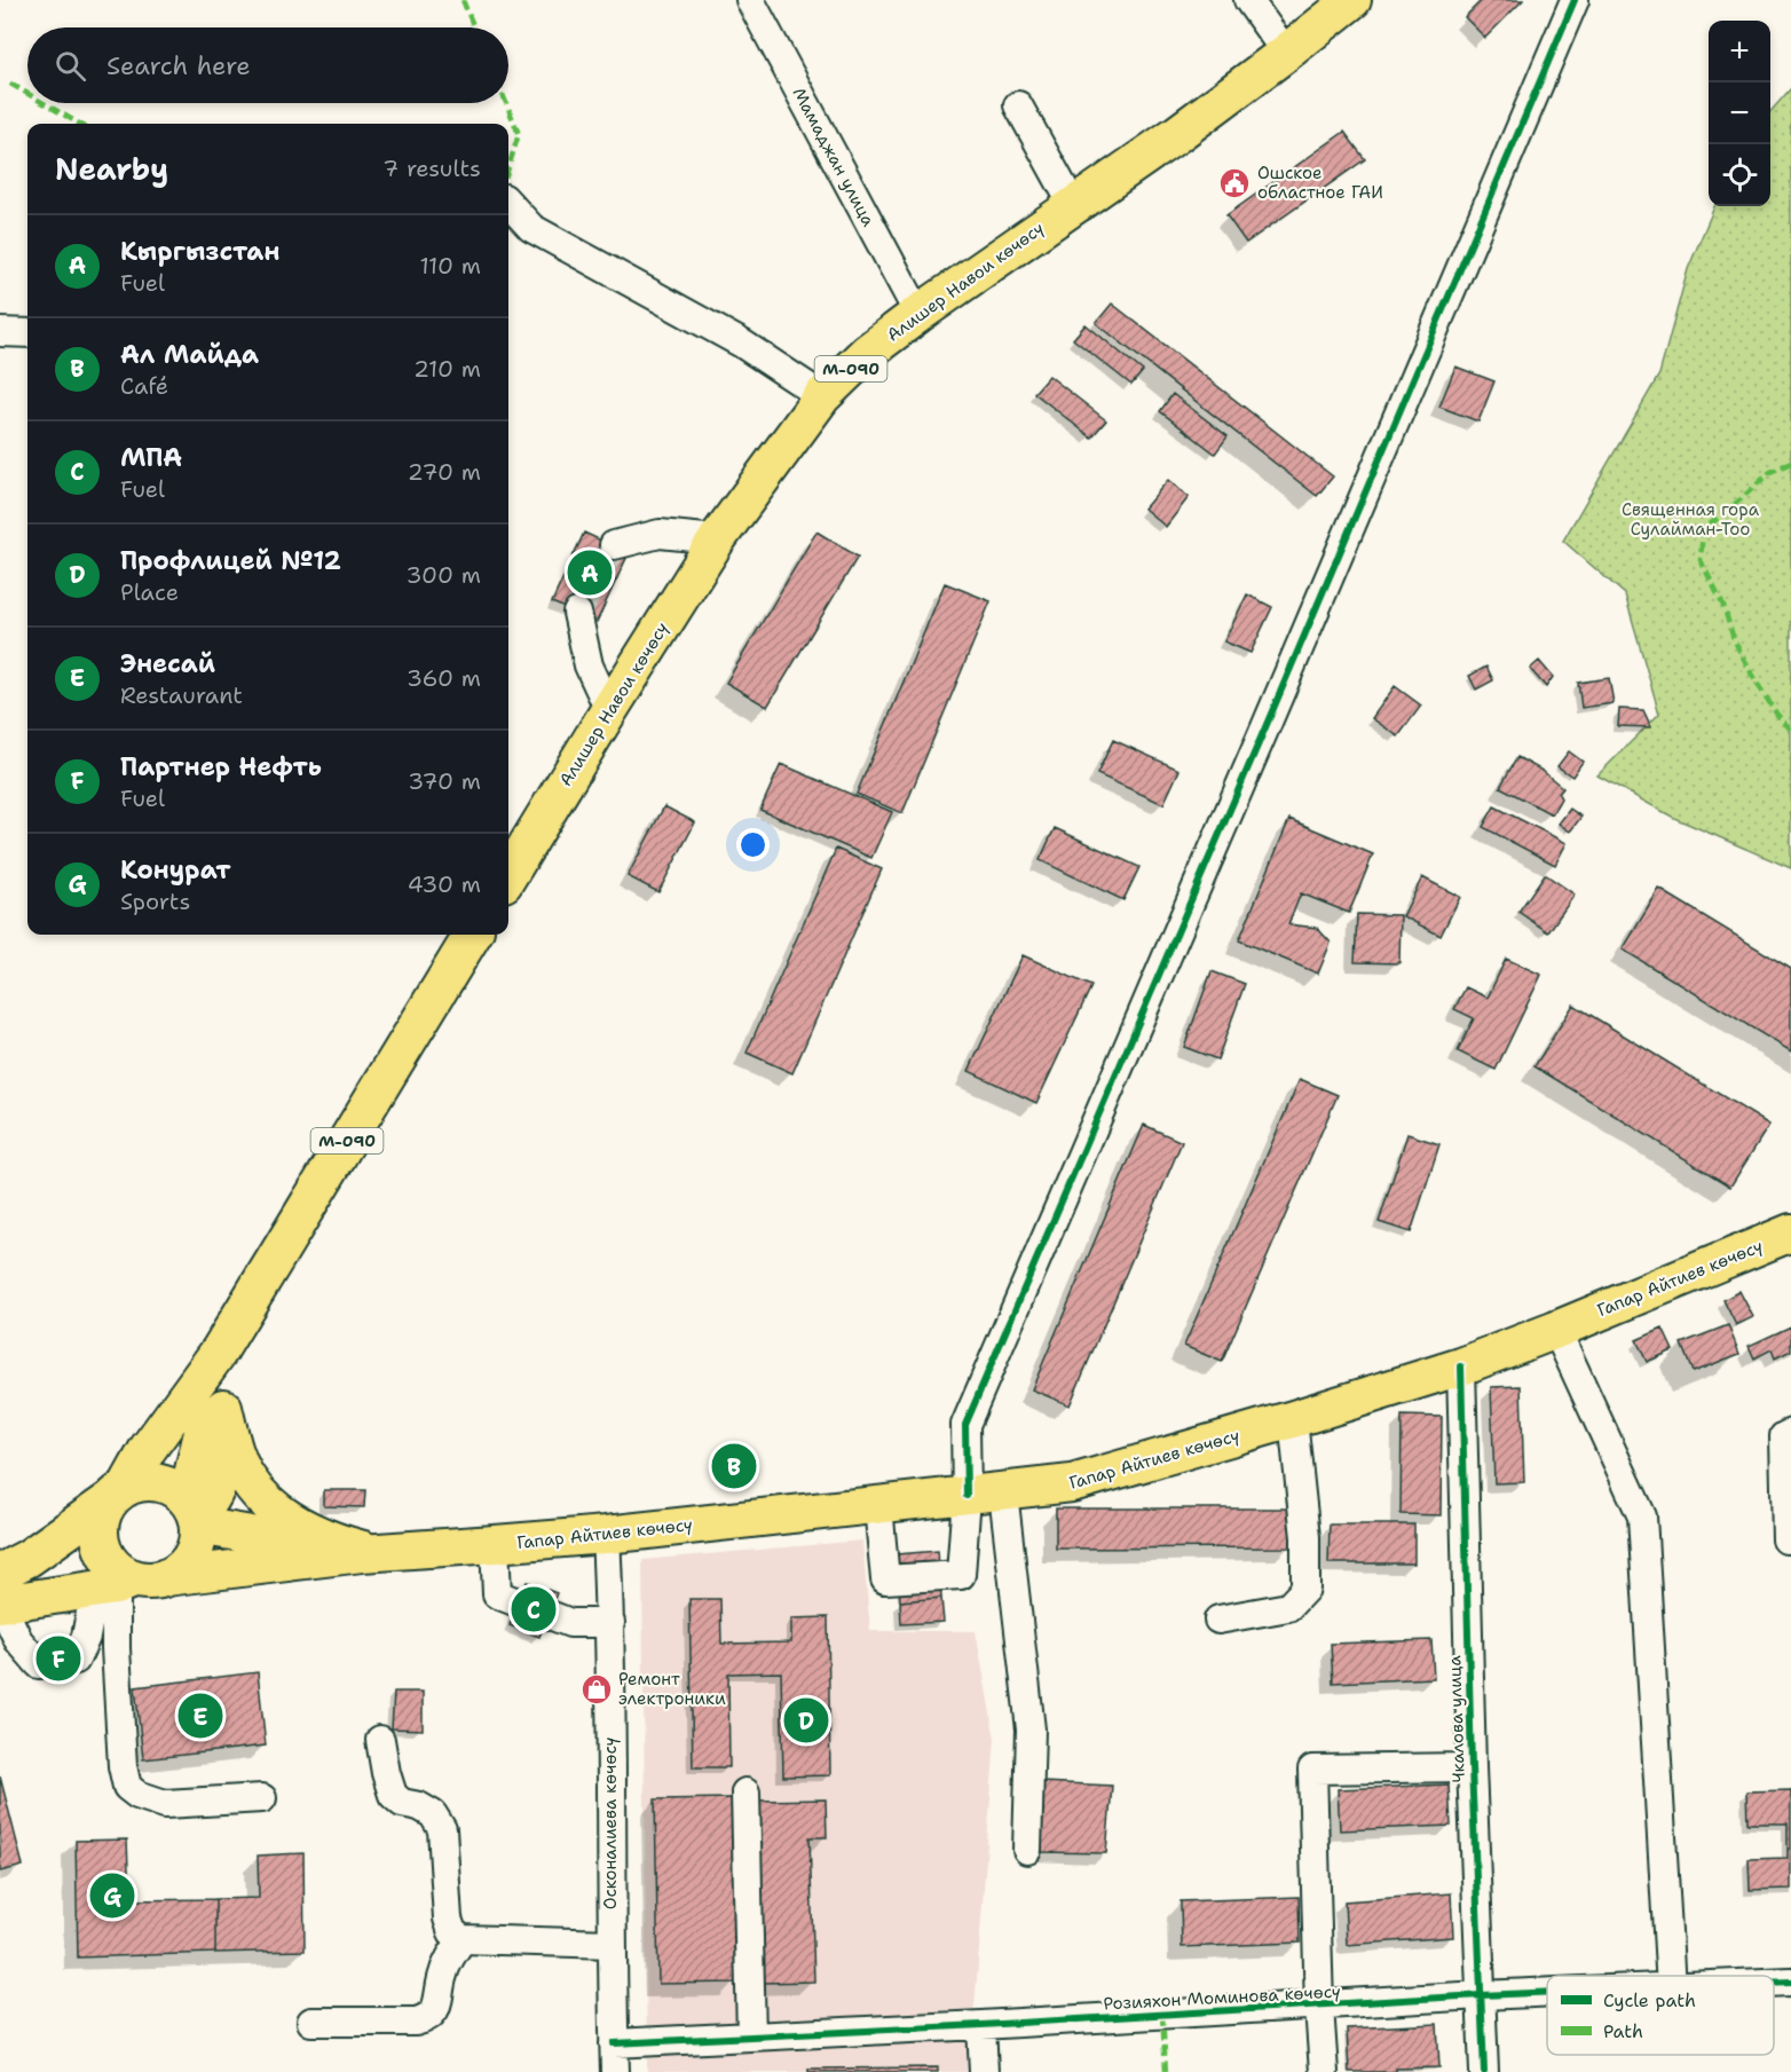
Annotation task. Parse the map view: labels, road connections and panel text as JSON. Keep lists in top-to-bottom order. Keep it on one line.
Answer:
{"streets":{"main road":["Алишер Навои көчөсү","М-090","Гапар Айтиев көчөсү"],"street":["Мамаджан улица","Чкалова улица","Осконалиева көчөсү","Розияхон Моминова көчөсү"]},"crossings":[["Мамаджан улица","Алишер Навои көчөсү"],["М-090","Гапар Айтиев көчөсү"],["Гапар Айтиев көчөсү","Чкалова улица"],["Гапар Айтиев көчөсү","Осконалиева көчөсү"],["Чкалова улица","Розияхон Моминова көчөсү"],["Осконалиева көчөсү","Розияхон Моминова көчөсү"]],"parks":["Священная гора Сулайман-Тоо"],"places":{"public building":["Ошское областное ГАИ"],"shop":["Ремонт электроники"]},"legend":["Cycle path","Path"],"page":{"map_buttons":["+","−"],"search":"Search here","heading":["Nearby","7 results"],"list":[{"mark":"A","name":"Кыргызстан","note":"Fuel","value":"110 m"},{"mark":"B","name":"Ал Майда","note":"Café","value":"210 m"},{"mark":"C","name":"МПА","note":"Fuel","value":"270 m"},{"mark":"D","name":"Профлицей №12","note":"Place","value":"300 m"},{"mark":"E","name":"Энесай","note":"Restaurant","value":"360 m"},{"mark":"F","name":"Партнер Нефть","note":"Fuel","value":"370 m"},{"mark":"G","name":"Конурат","note":"Sports","value":"430 m"}],"pins":["A","B","C","F","E","D","G"]}}
